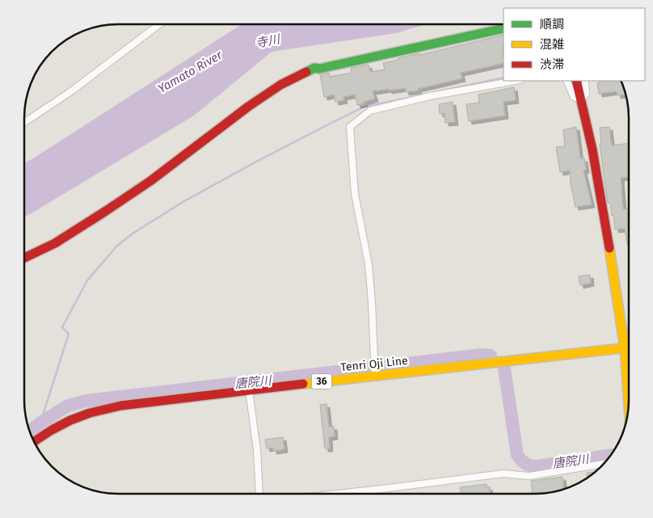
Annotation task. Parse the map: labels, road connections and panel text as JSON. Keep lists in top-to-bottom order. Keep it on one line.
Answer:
{"streets":{"street":["Tenri Oji Line","36"]},"water":["寺川","Yamato River","唐院川"],"legend":["順調","混雑","渋滞"]}
